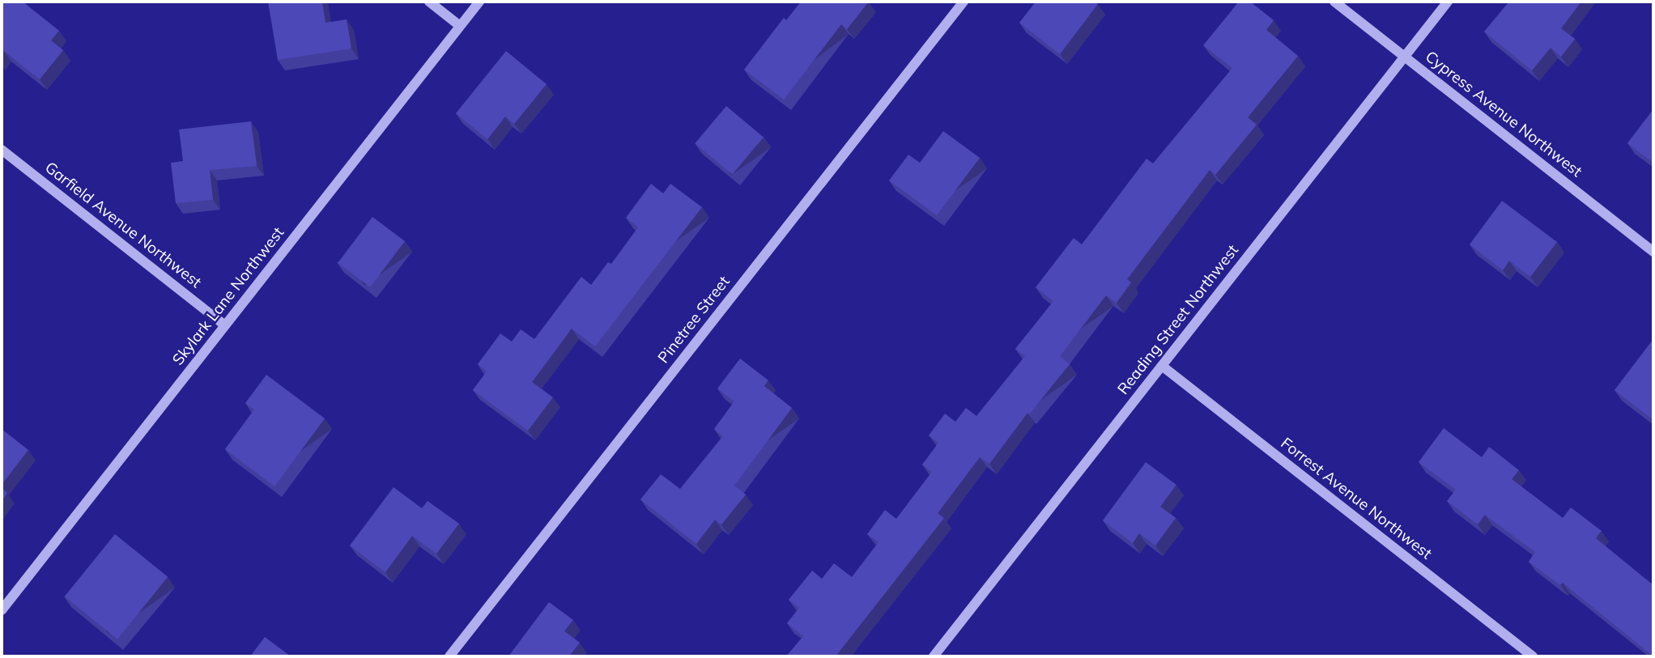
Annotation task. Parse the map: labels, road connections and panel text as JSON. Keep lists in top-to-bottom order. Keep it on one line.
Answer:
{"streets":{"street":["Cypress Avenue Northwest","Garfield Avenue Northwest","Skylark Lane Northwest","Pinetree Street","Reading Street Northwest","Forrest Avenue Northwest"]},"crossings":[["Cypress Avenue Northwest","Reading Street Northwest"],["Garfield Avenue Northwest","Skylark Lane Northwest"],["Reading Street Northwest","Forrest Avenue Northwest"]]}
